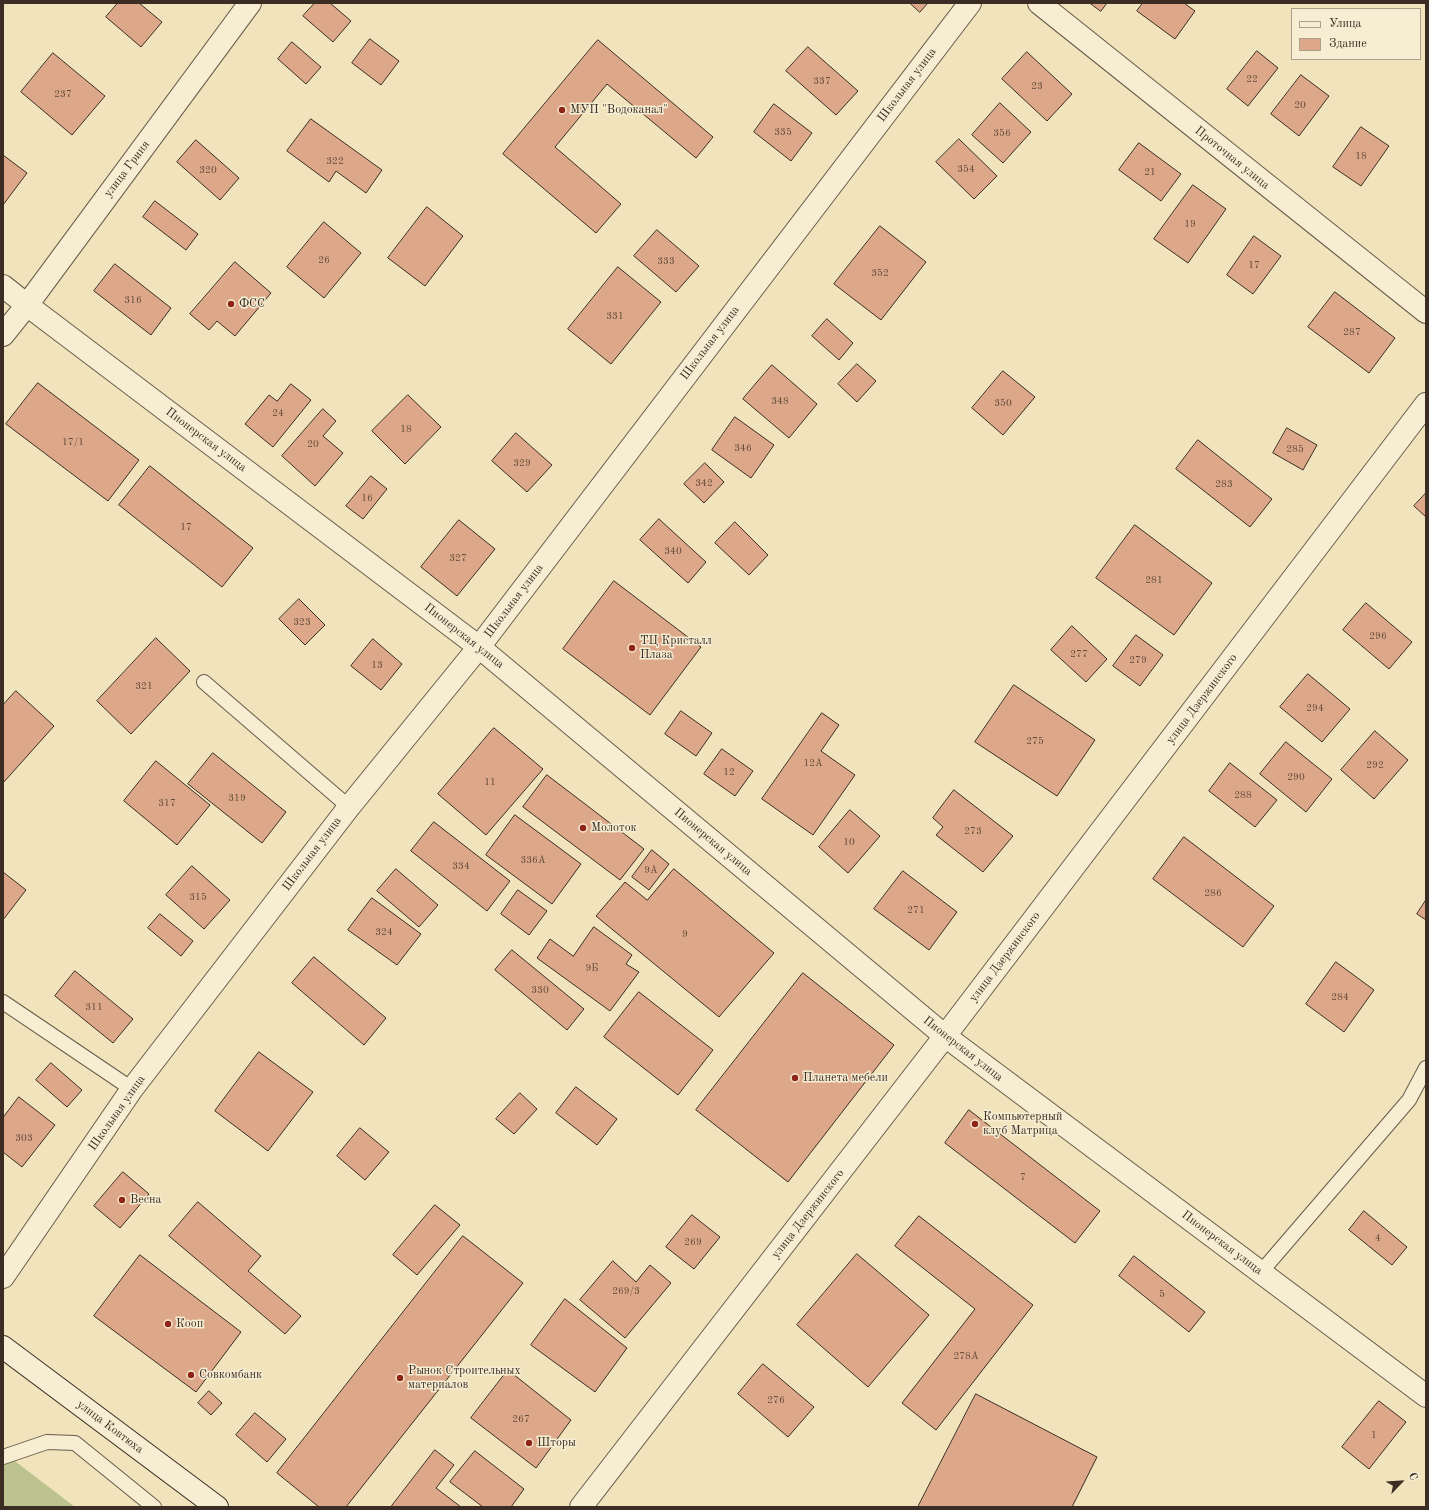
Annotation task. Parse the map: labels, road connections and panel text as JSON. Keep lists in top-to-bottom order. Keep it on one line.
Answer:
{"streets":{"street":["Школьная улица","Проточная улица","улица Гриня","Пионерская улица","улица Дзержинского","улица Ковтюха"]},"crossings":[["Школьная улица","Пионерская улица"],["улица Гриня","Пионерская улица"],["Пионерская улица","улица Дзержинского"]],"places":["МУП \"Водоканал\"","ФСС","ТЦ Кристалл Плаза","Молоток","Планета мебели","Компьютерный клуб Матрица","Весна","Кооп","Совкомбанк","Рынок Строительных материалов","Шторы"],"house_numbers":["22","337","23","237","20","335","356","18","322","354","320","21","19","26","333","17","352","316","331","287","348","350","24","18","17/1","20","346","285","329","342","283","16","17","340","327","281","323","296","277","279","13","321","294","275","12А","292","12","290","11","288","319","317","273","10","336А","334","9А","286","315","271","324","9","9Б","330","284","311","303","7","4","269","269/3","5","278А","276","267","1"],"legend":["Улица","Здание"],"north":"top right"}
